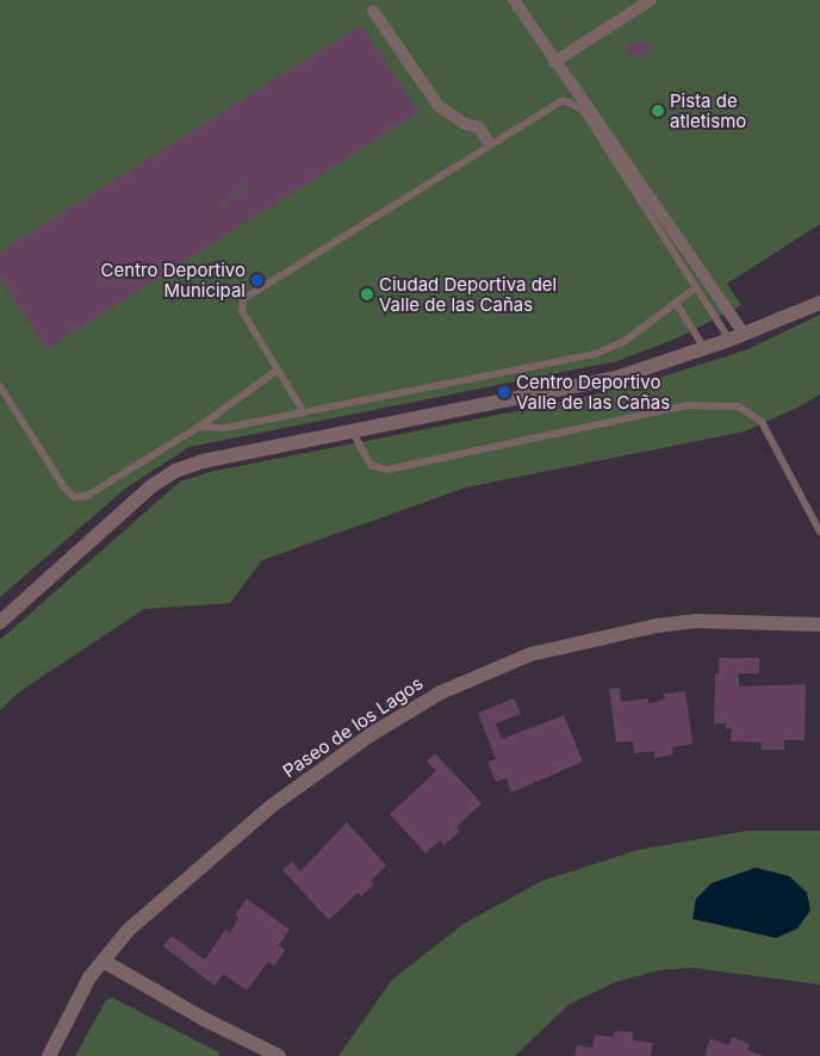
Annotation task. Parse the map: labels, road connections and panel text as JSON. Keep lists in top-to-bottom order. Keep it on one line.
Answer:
{"streets":{"street":["Paseo de los Lagos"]},"places":["Pista de atletismo","Centro Deportivo Municipal","Ciudad Deportiva del Valle de las Cañas","Centro Deportivo Valle de las Cañas"]}
